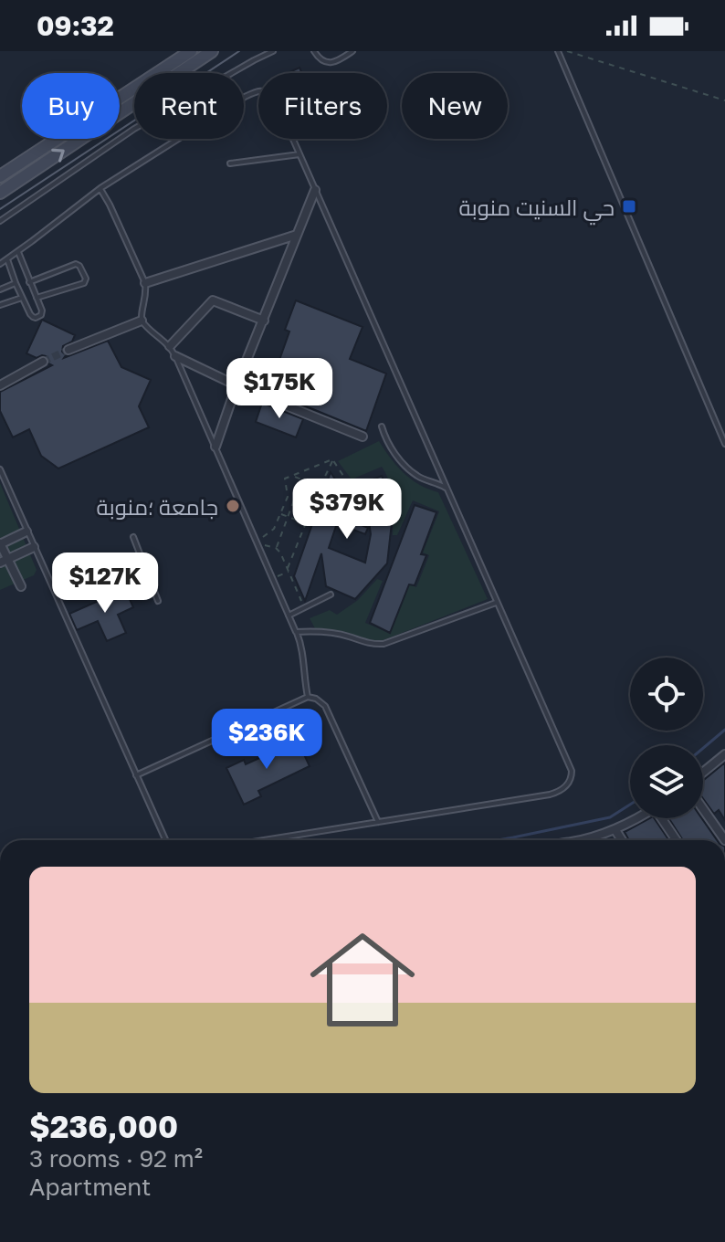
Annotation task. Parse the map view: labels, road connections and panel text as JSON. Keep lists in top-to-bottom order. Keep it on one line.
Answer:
{"places":{"transit":["حي السنيت منوبة"],"other":["جامعة ؛منوبة"]},"page":{"status":"09:32","chip":["Buy","Rent","Filters","New"],"price":["$175K","$379K","$127K","$236K"],"list":[{"name":"$236,000","note":"3 rooms · 92 m² · Apartment"}]}}
